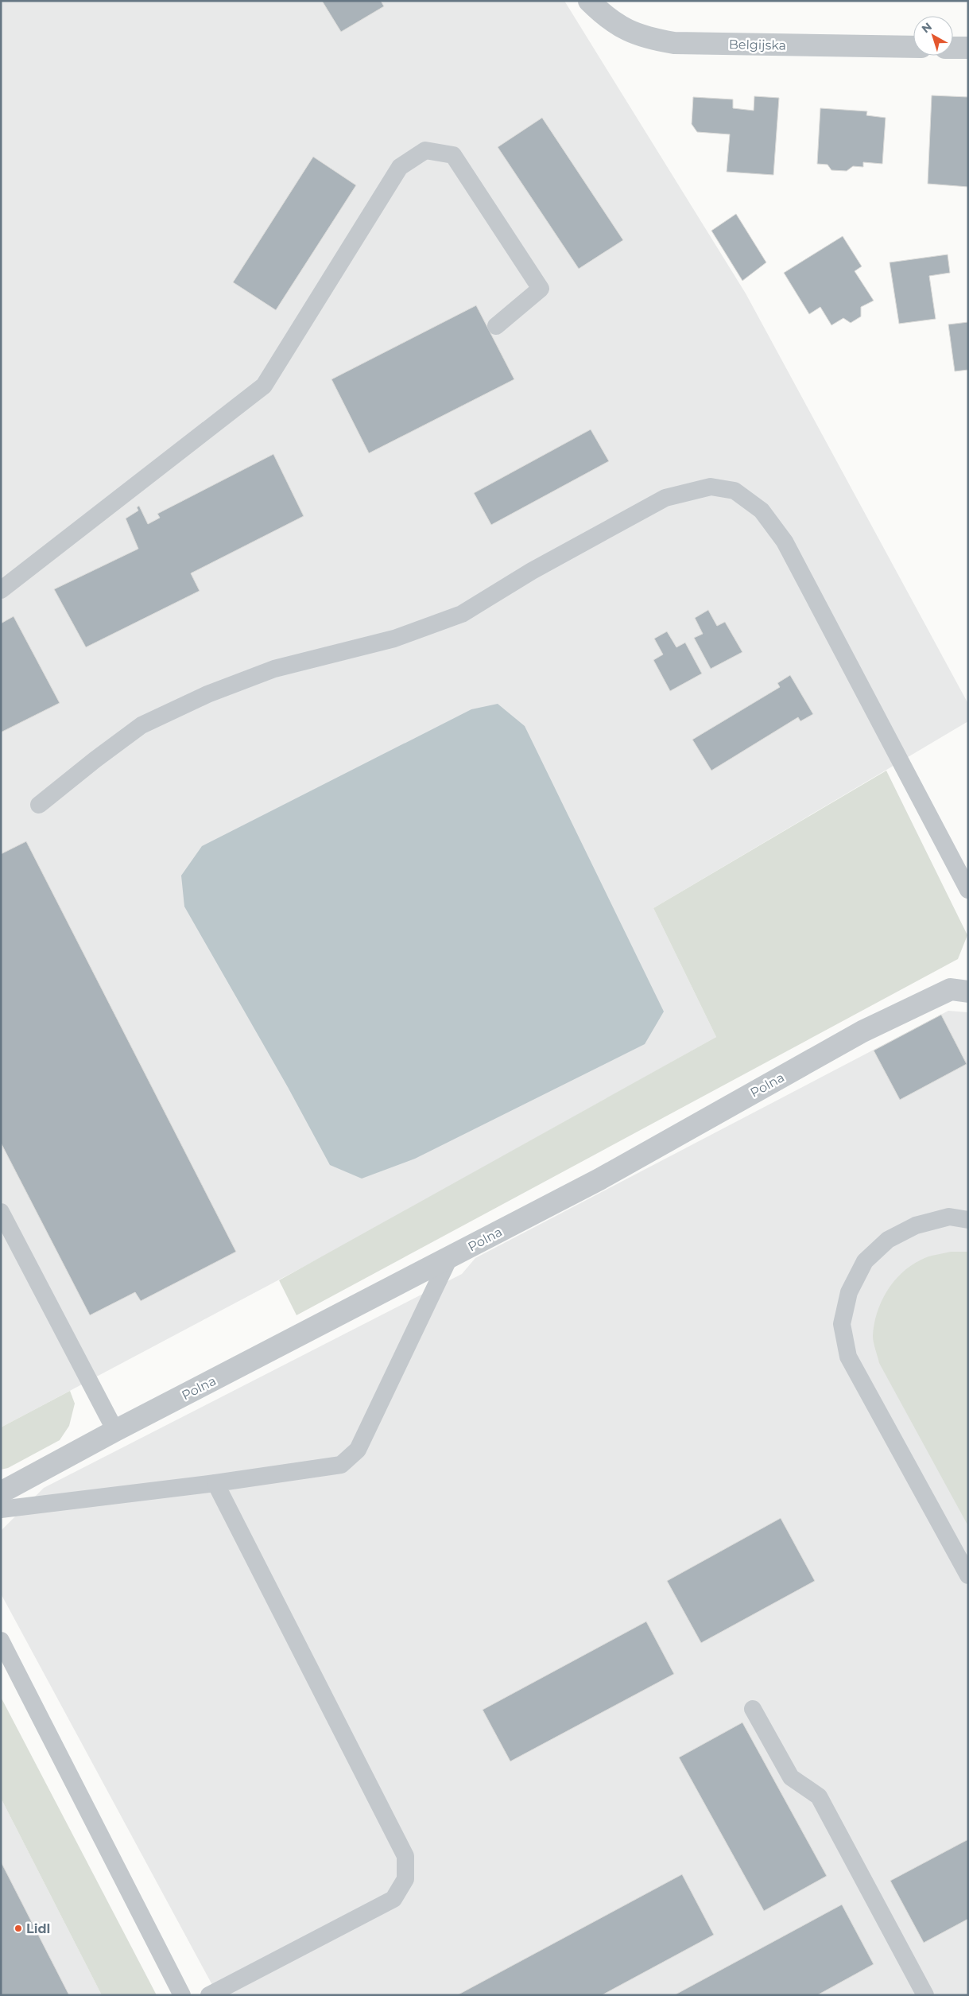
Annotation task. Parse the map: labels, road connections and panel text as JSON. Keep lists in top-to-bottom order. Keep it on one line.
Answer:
{"streets":{"street":["Belgijska","Polna"]},"places":["Lidl"],"north":"top left"}
